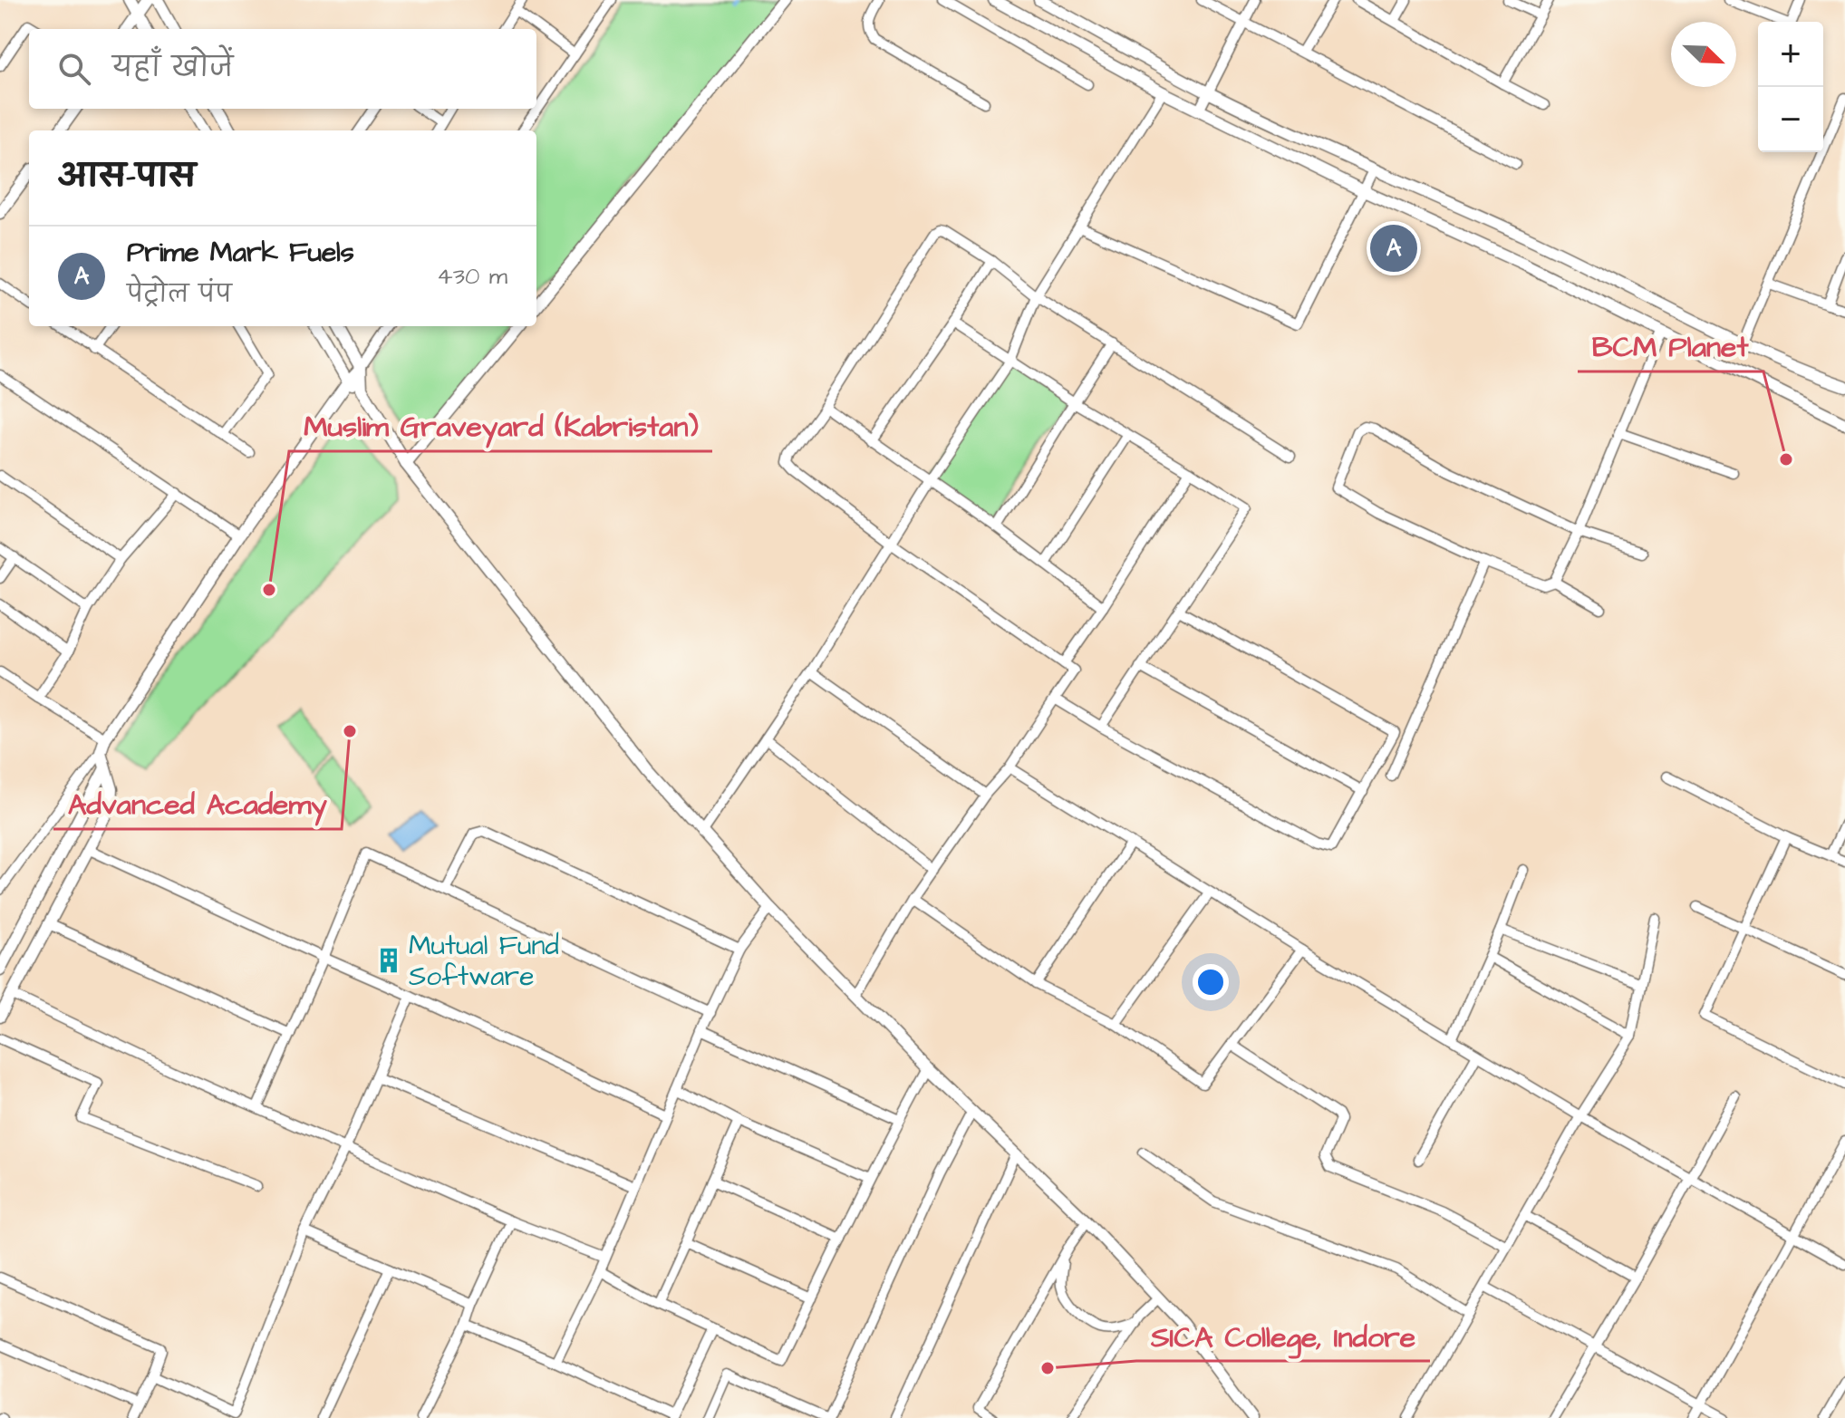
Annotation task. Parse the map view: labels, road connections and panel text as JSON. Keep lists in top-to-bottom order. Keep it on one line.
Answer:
{"places":{"other":["BCM Planet","Muslim Graveyard (Kabristan)","Advanced Academy","SICA College, Indore"],"building":["Mutual Fund Software"]},"north":"bottom right","page":{"map_buttons":["+","−"],"search":"यहाँ खोजें","heading":"आस-पास","pins":"A","list":[{"mark":"A","name":"Prime Mark Fuels","note":"पेट्रोल पंप","value":"430 m"}]}}
